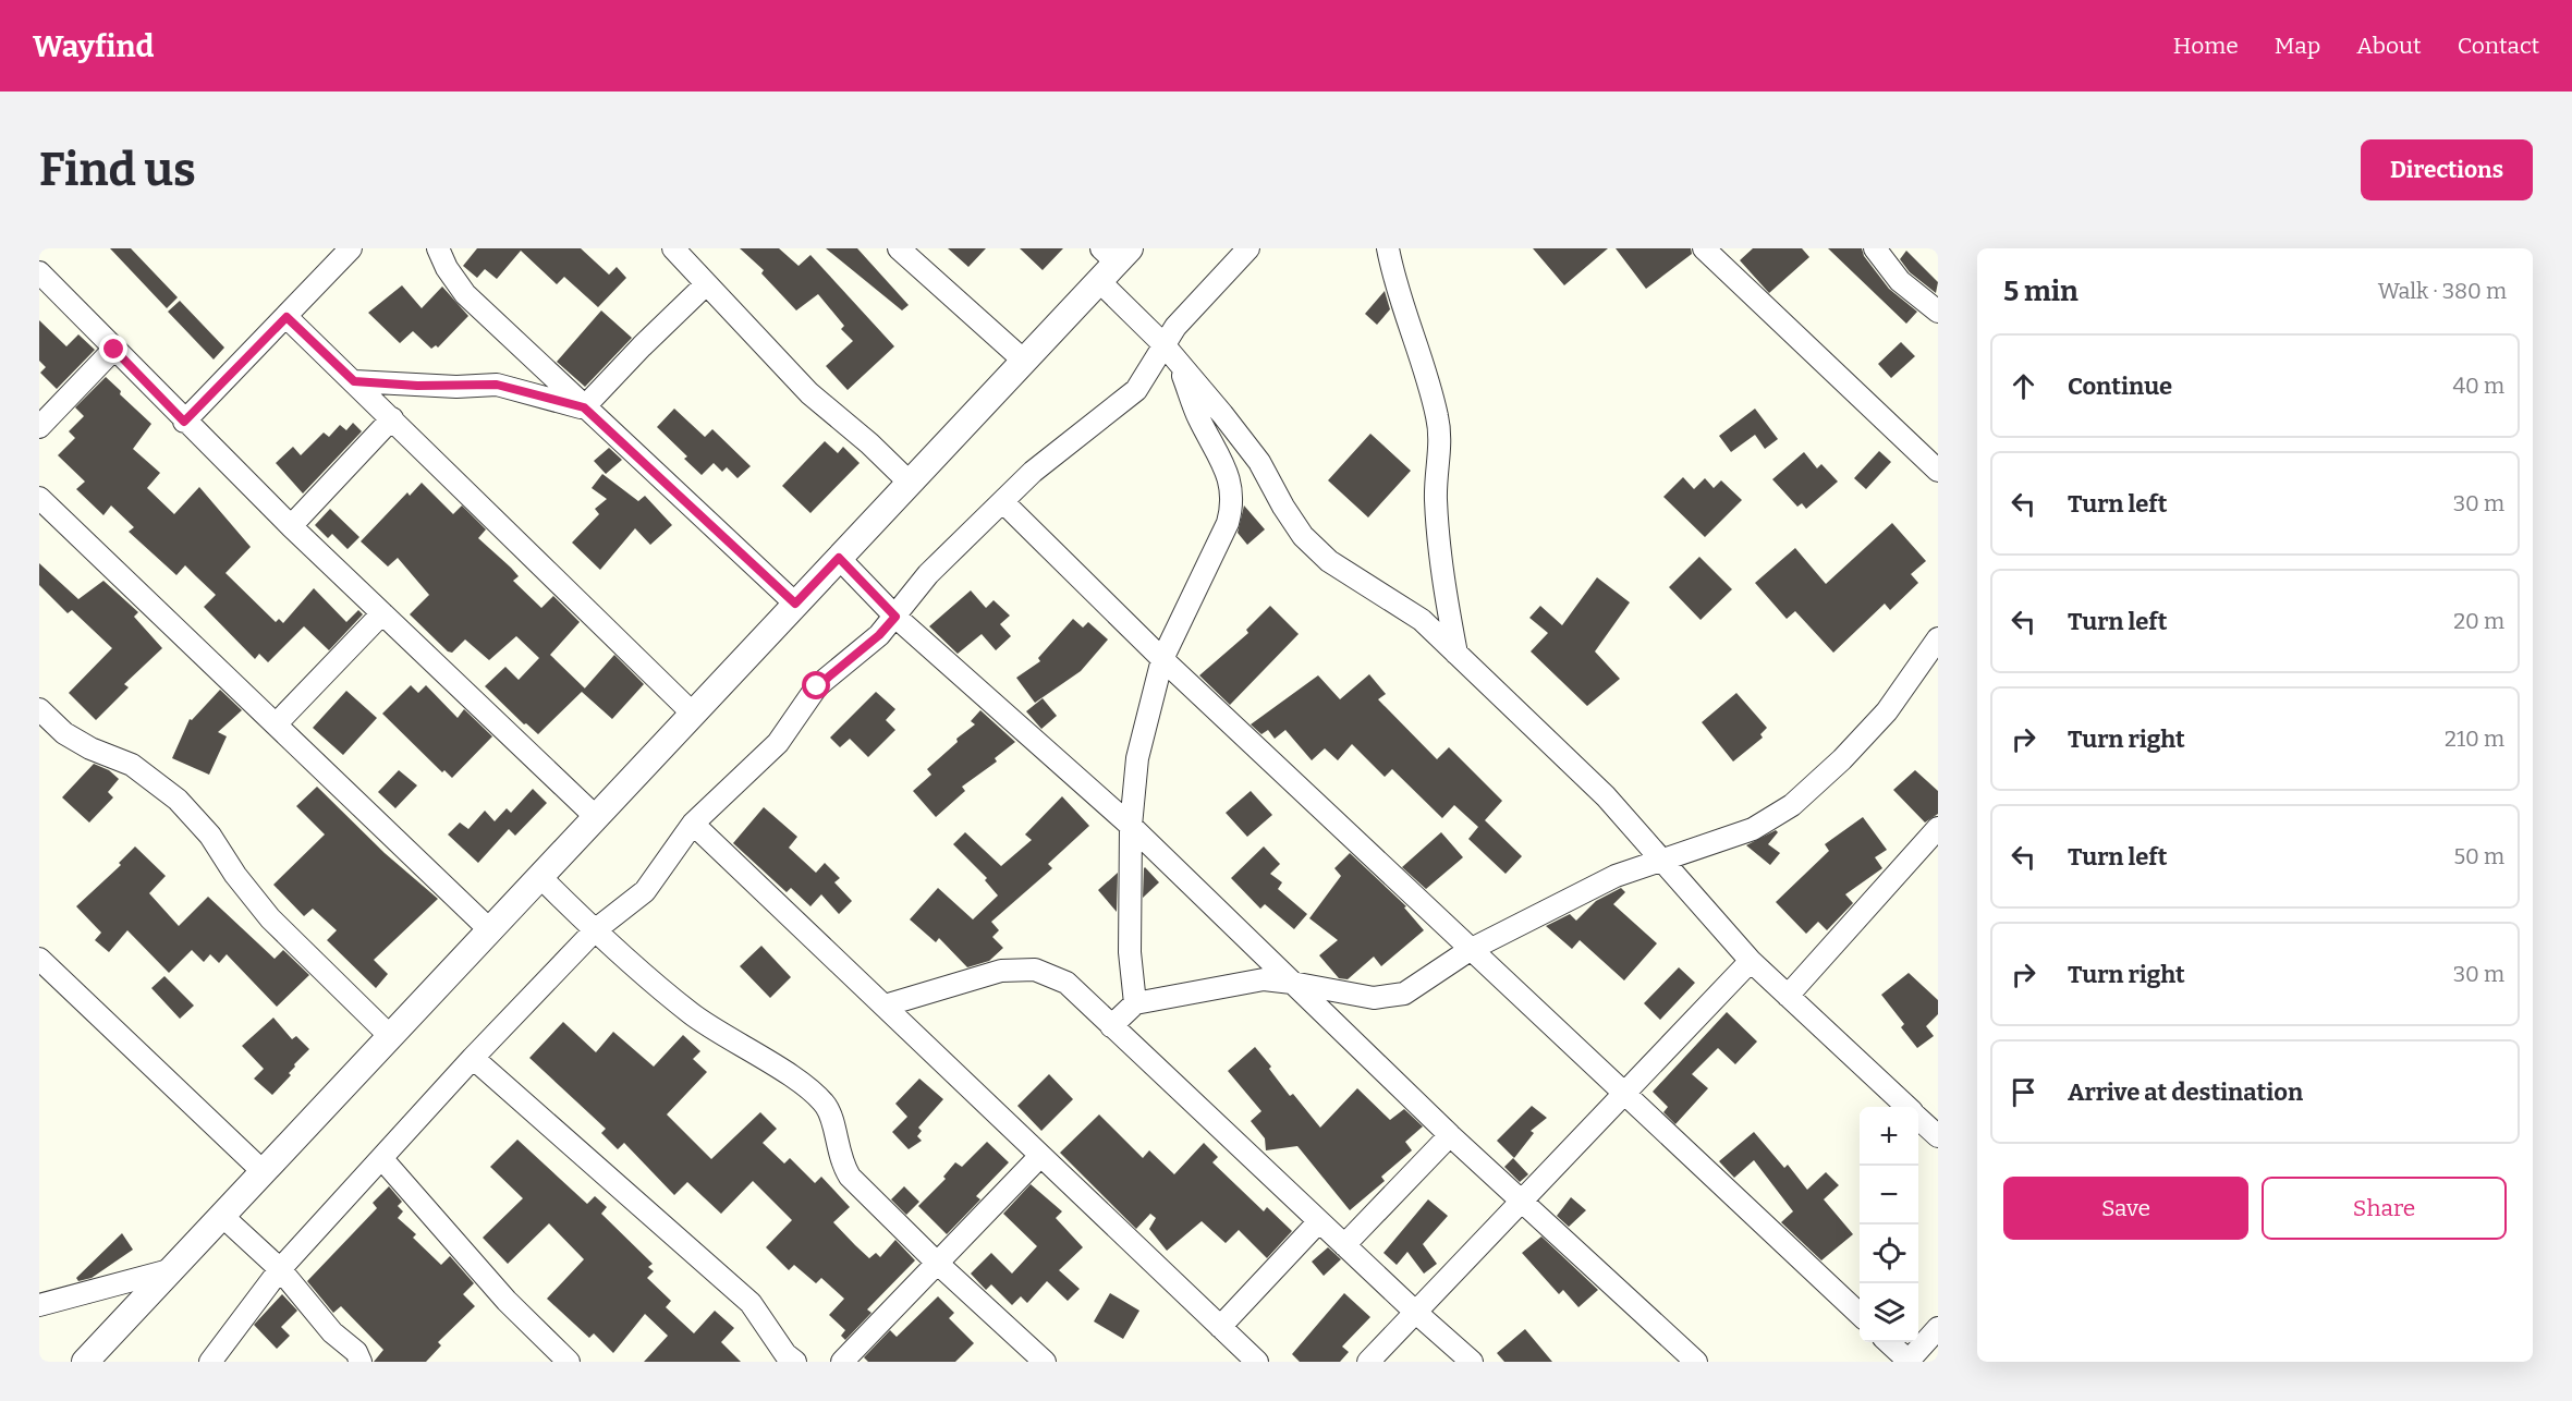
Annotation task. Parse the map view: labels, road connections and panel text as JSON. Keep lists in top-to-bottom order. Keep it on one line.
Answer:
{"page":{"header":"Wayfind","nav":["Home","Map","About","Contact"],"buttons":["Directions",["Save","Share"]],"title":"Find us","heading":["5 min","Walk · 380 m"],"list":[["Continue","40 m"],["Turn left","30 m"],["Turn left","20 m"],["Turn right","210 m"],["Turn left","50 m"],["Turn right","30 m"],"Arrive at destination"],"map_buttons":["+","−"]}}
